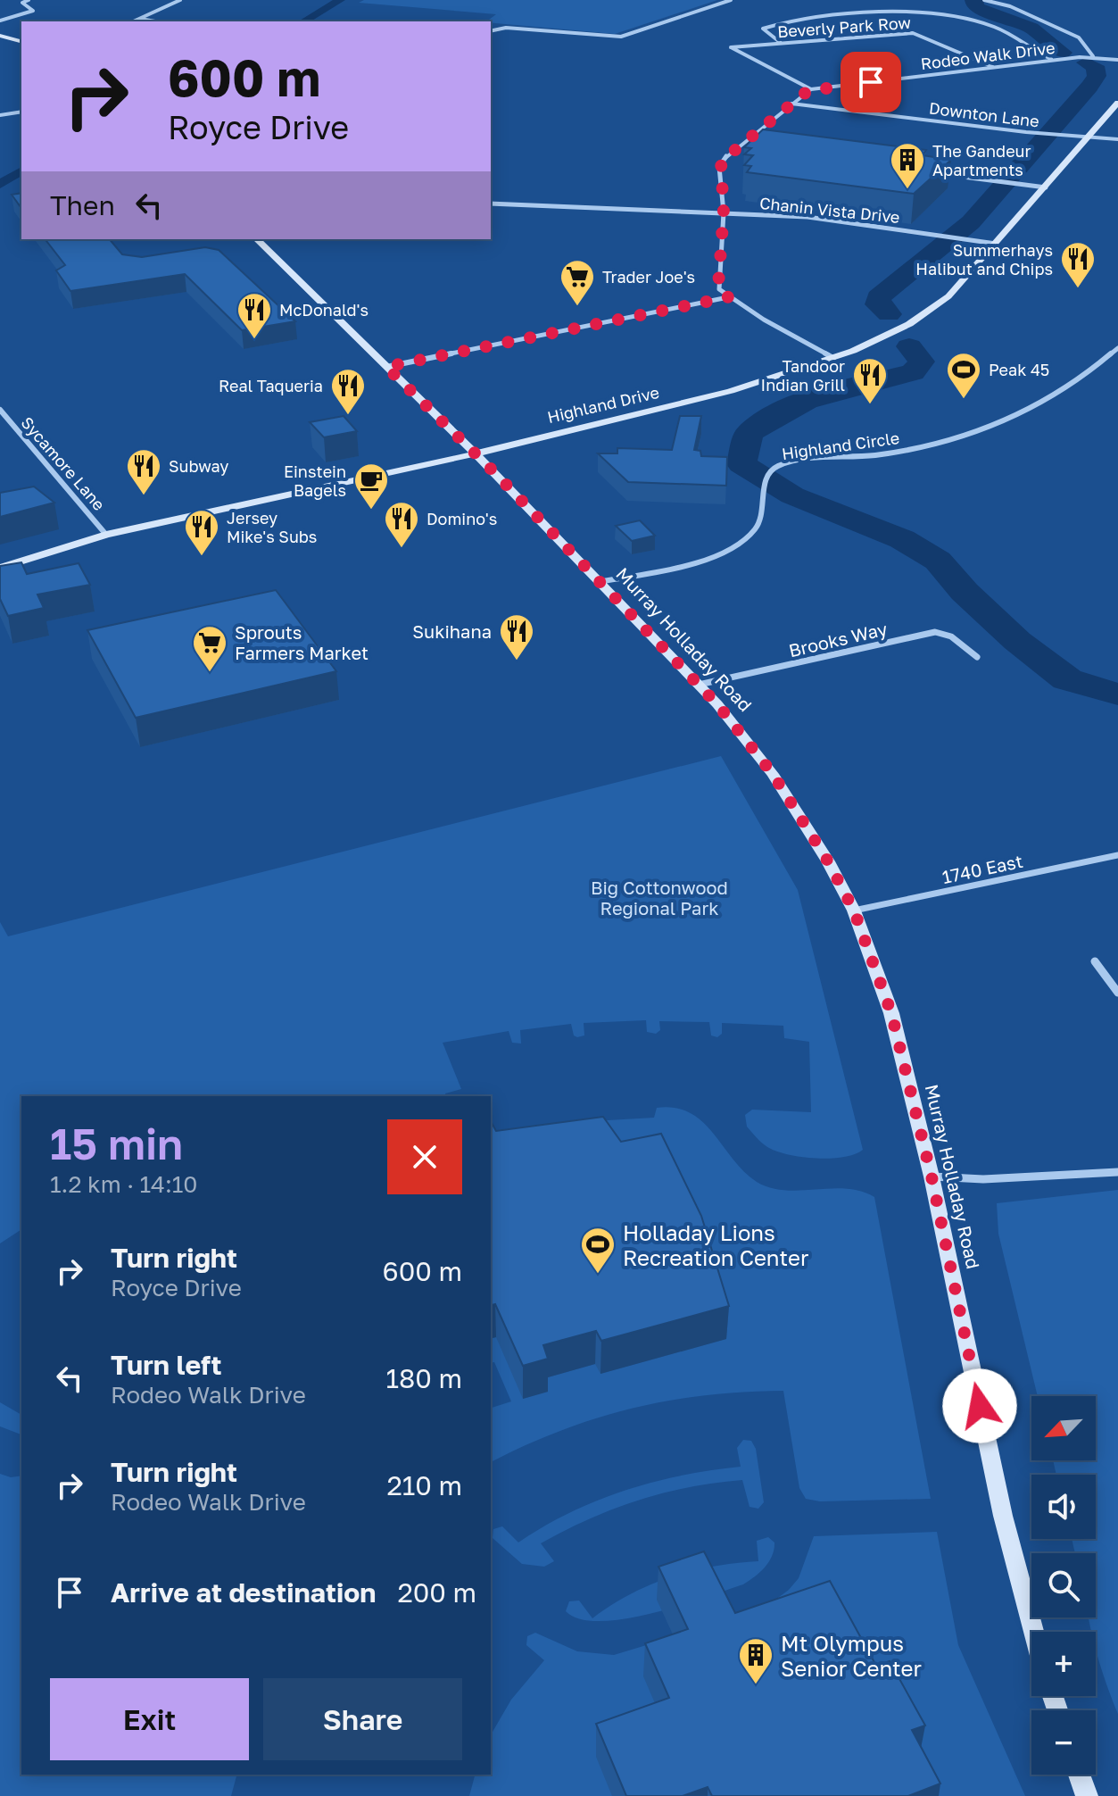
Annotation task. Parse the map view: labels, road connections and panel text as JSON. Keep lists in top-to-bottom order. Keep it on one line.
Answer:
{"streets":{"main road":["Highland Drive","Murray Holladay Road"],"street":["Beverly Park Row","Rodeo Walk Drive","Downton Lane","Chanin Vista Drive","Highland Circle","Sycamore Lane","Brooks Way","1740 East"]},"crossings":[["Beverly Park Row","Rodeo Walk Drive"],["Rodeo Walk Drive","Downton Lane"],["Rodeo Walk Drive","Chanin Vista Drive"],["Downton Lane","Highland Drive"],["Chanin Vista Drive","Highland Drive"],["Highland Drive","Sycamore Lane"],["Highland Drive","Murray Holladay Road"],["Highland Circle","Murray Holladay Road"],["Murray Holladay Road","Brooks Way"],["Murray Holladay Road","1740 East"]],"parks":["Big Cottonwood Regional Park"],"places":{"building":["The Gandeur Apartments","Mt Olympus Senior Center"],"restaurant":["Summerhays Halibut and Chips","McDonald's","Tandoor Indian Grill","Real Taqueria","Subway","Domino's","Jersey Mike's Subs","Sukihana"],"supermarket":["Trader Joe's","Sprouts Farmers Market"],"sports":["Peak 45","Holladay Lions Recreation Center"],"cafe":["Einstein Bagels"]},"north":"bottom left","page":{"turn":["600 m","Royce Drive"],"then":"Then","heading":["15 min","1.2 km · 14:10"],"list":[{"name":"Turn right","note":"Royce Drive","value":"600 m"},{"name":"Turn left","note":"Rodeo Walk Drive","value":"180 m"},{"name":"Turn right","note":"Rodeo Walk Drive","value":"210 m"},{"name":"Arrive at destination","value":"200 m"}],"map_buttons":["+","−"],"buttons":["Exit","Share"]}}
